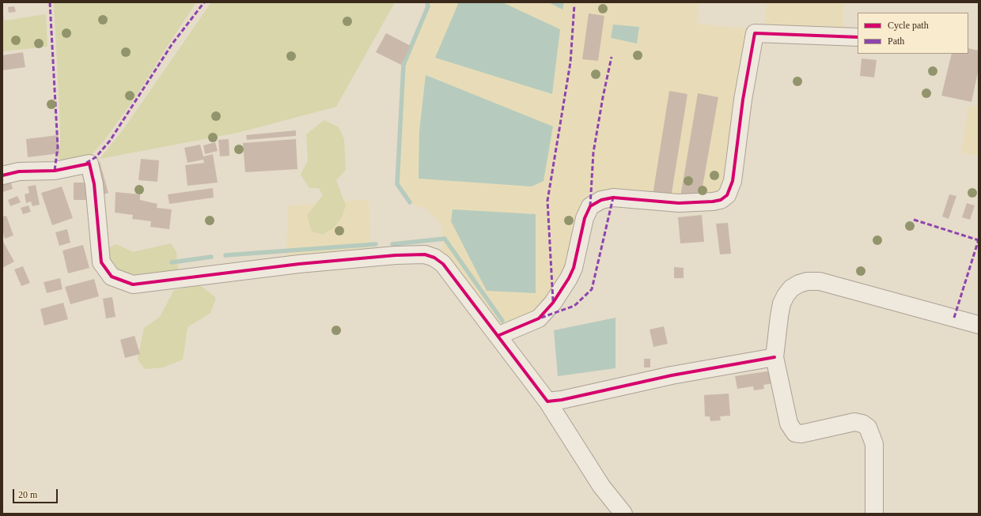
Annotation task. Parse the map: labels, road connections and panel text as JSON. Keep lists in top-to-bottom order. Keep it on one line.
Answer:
{"legend":["Cycle path","Path"],"scale_bar":"20 m"}
